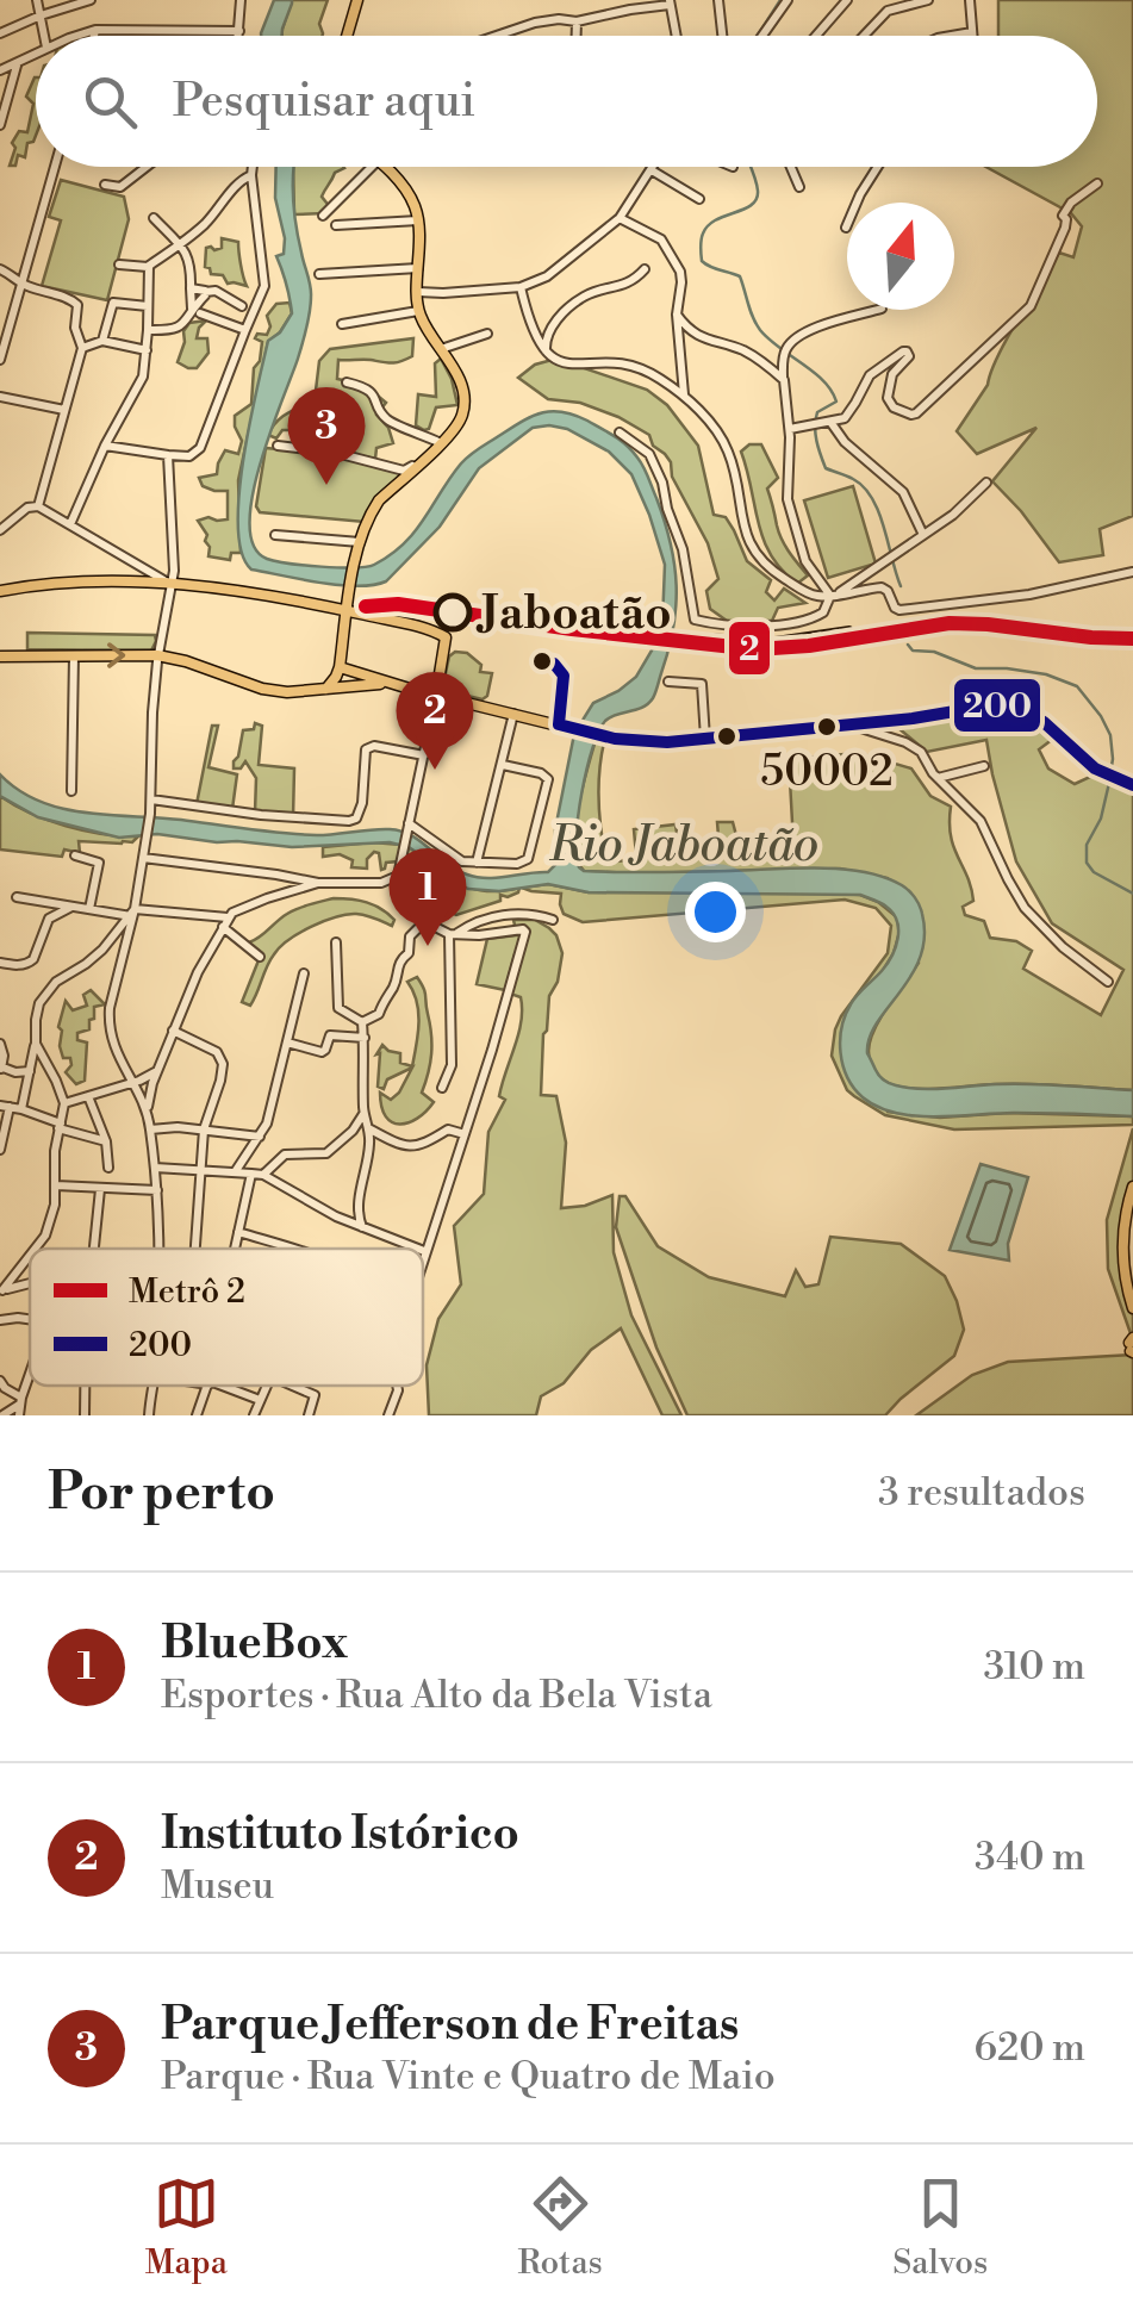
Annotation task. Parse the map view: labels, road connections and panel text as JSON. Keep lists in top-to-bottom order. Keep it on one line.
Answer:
{"water":["Rio Jaboatão"],"places":["Jaboatão","50002"],"lines":["metro line 2","transit line 200"],"legend":["Metrô 2","200"],"north":"top","page":{"search":"Pesquisar aqui","pins":["3","2","1"],"heading":["Por perto","3 resultados"],"list":[{"mark":"1","name":"BlueBox","note":"Esportes · Rua Alto da Bela Vista","value":"310 m"},{"mark":"2","name":"Instituto Istórico","note":"Museu","value":"340 m"},{"mark":"3","name":"Parque Jefferson de Freitas","note":"Parque · Rua Vinte e Quatro de Maio","value":"620 m"}],"nav":["Mapa","Rotas","Salvos"]}}
